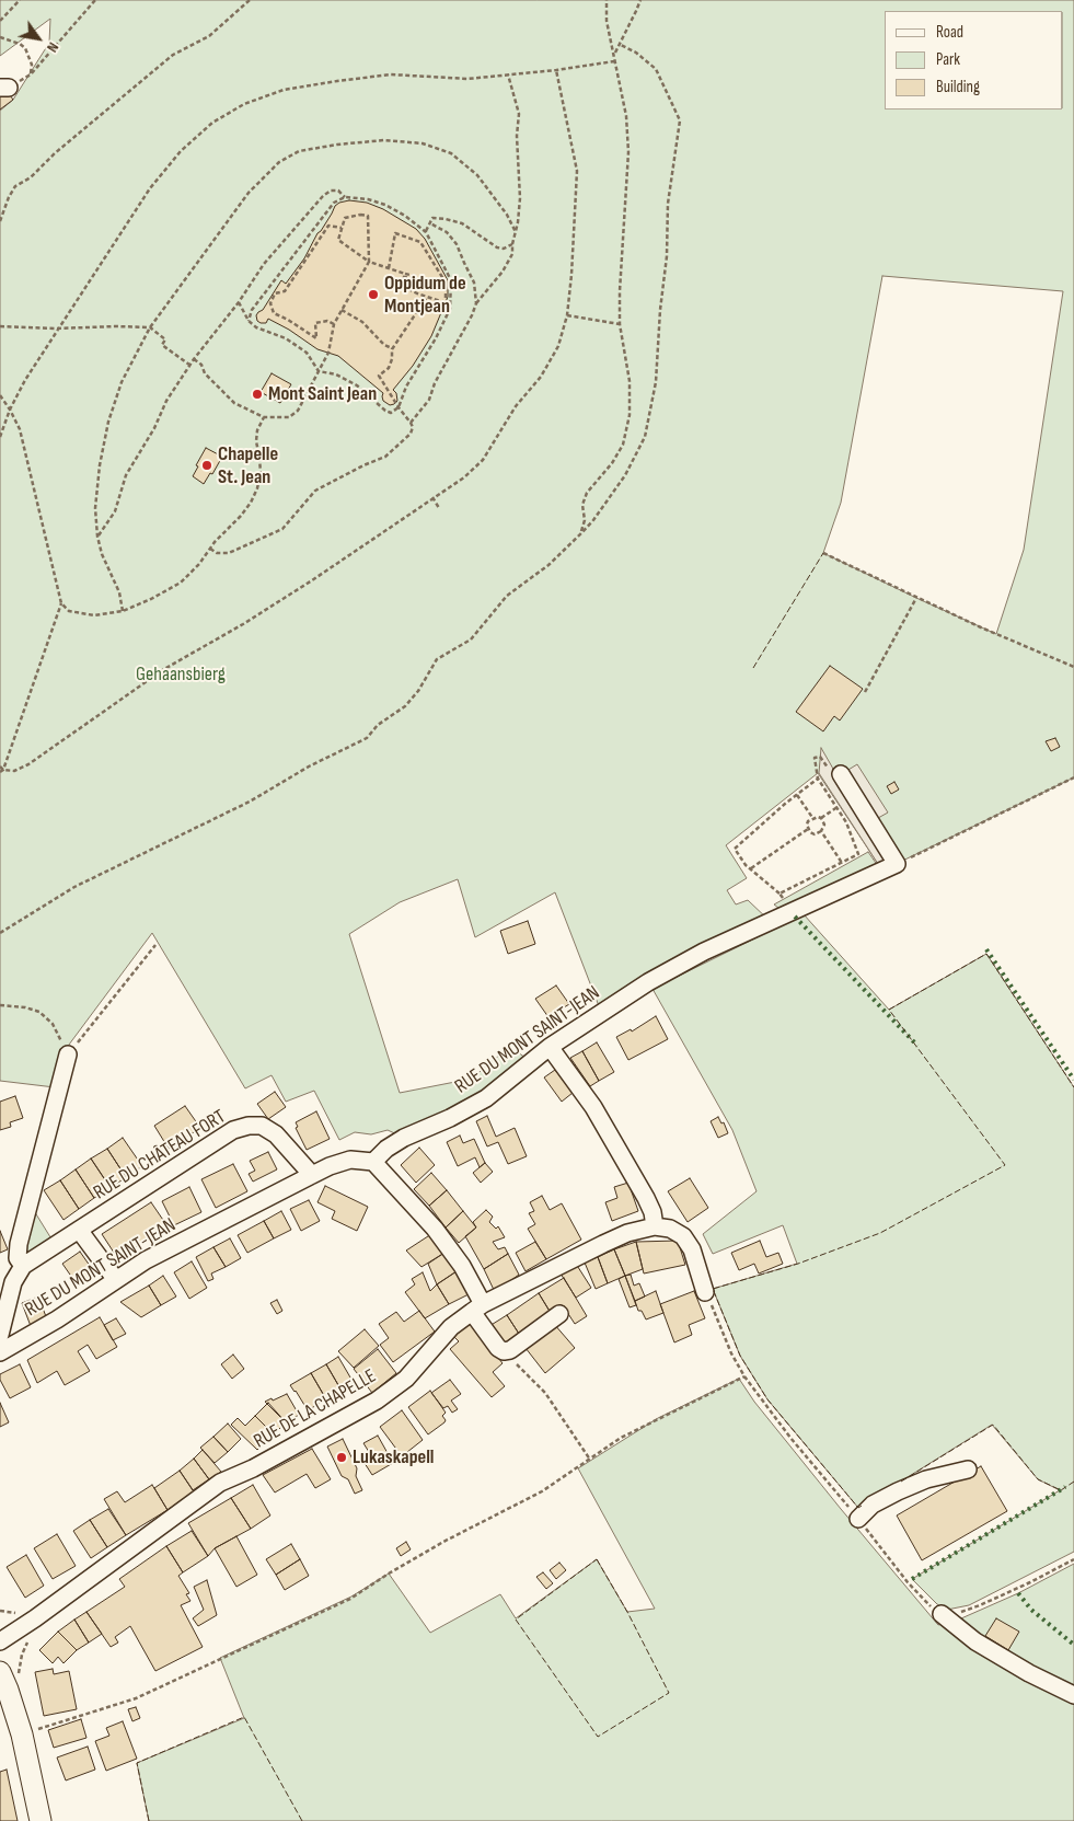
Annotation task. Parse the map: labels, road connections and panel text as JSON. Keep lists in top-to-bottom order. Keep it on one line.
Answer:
{"streets":{"street":["RUE DU MONT SAINT-JEAN","RUE DU CHÂTEAU FORT","RUE DE LA CHAPELLE"]},"crossings":[["RUE DU MONT SAINT-JEAN","RUE DU CHÂTEAU FORT"]],"parks":["Gehaansbierg"],"places":["Oppidum de Montjean","Mont Saint Jean","Chapelle St. Jean","Lukaskapell"],"legend":["Road","Park","Building"],"north":"bottom right"}
